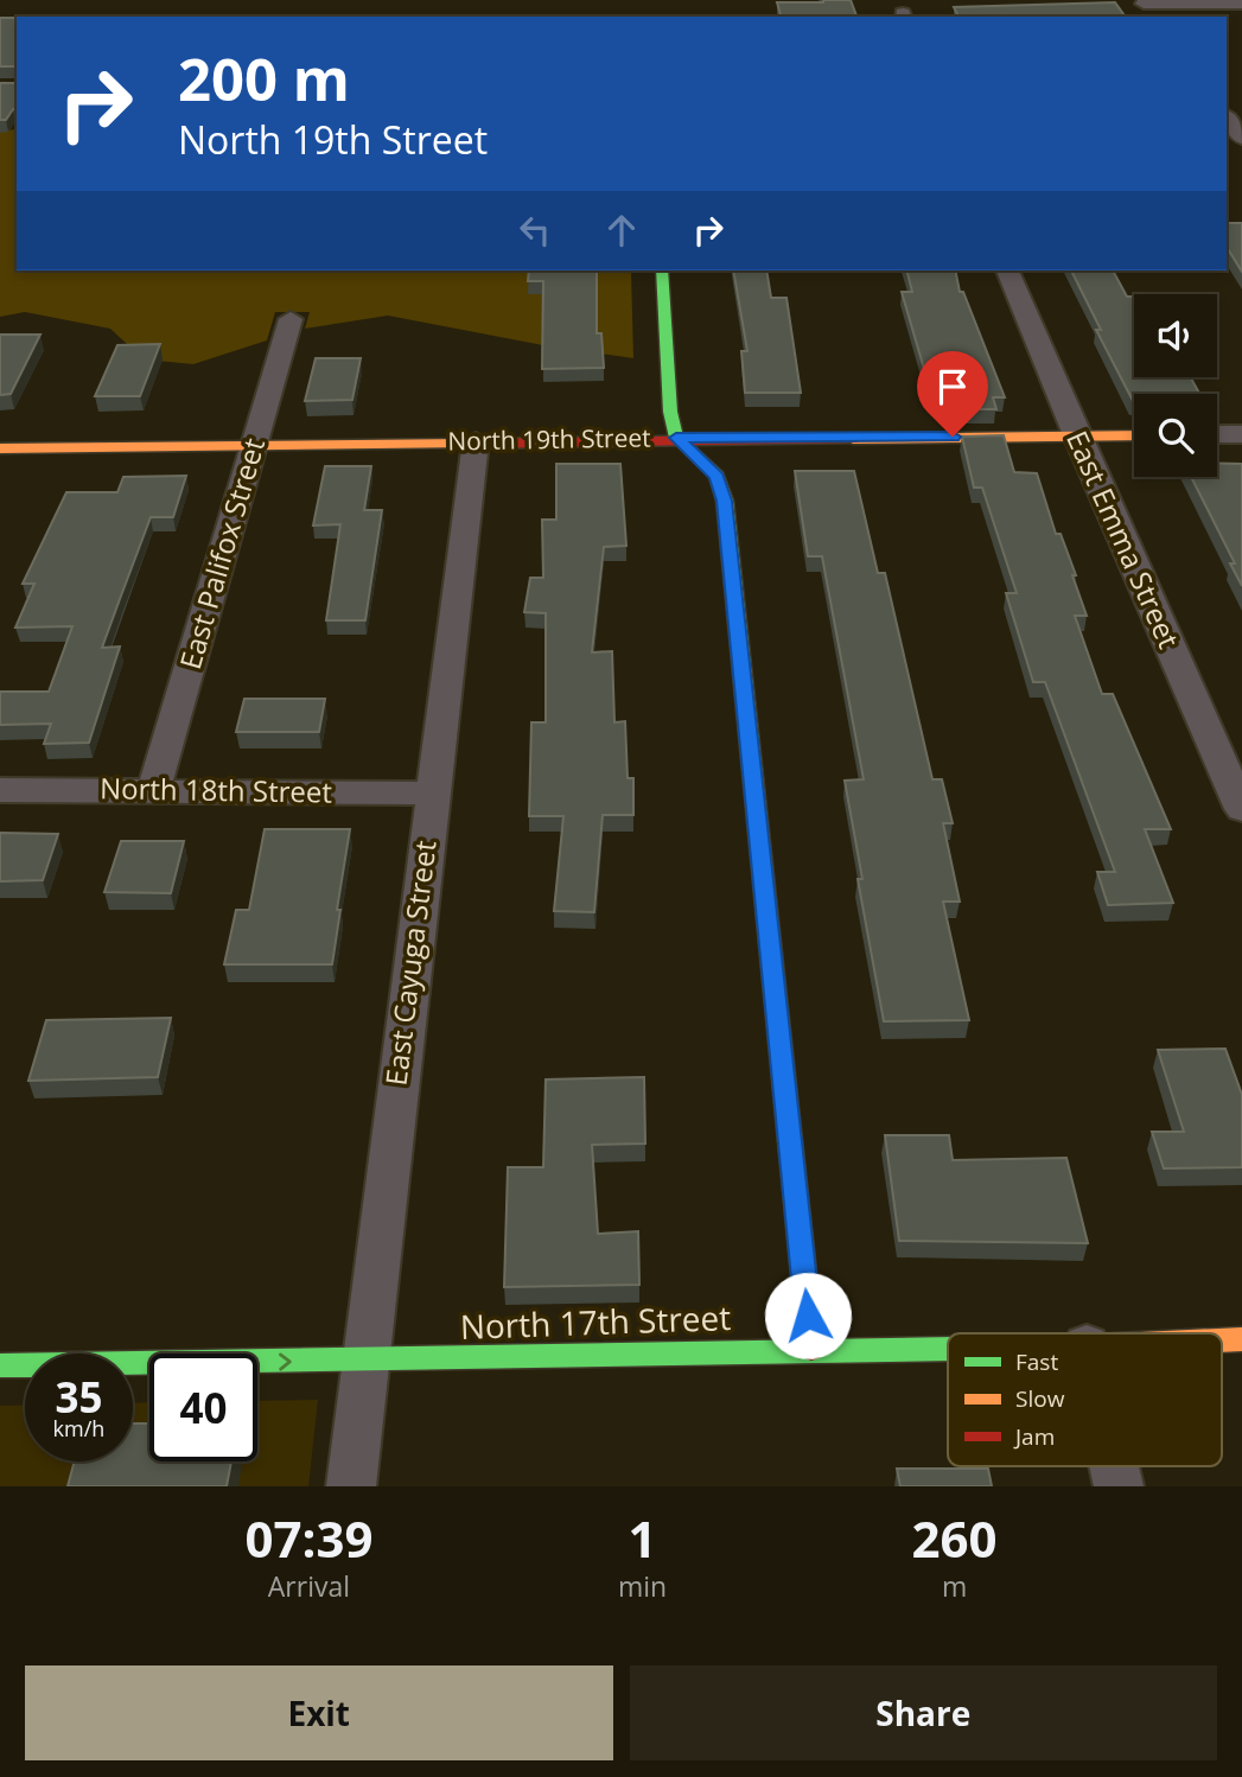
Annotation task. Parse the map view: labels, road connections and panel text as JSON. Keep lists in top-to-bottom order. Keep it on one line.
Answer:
{"streets":{"street":["North 19th Street","East Emma Street","East Palifox Street","North 18th Street","East Cayuga Street","North 17th Street"]},"crossings":[["North 19th Street","East Emma Street"],["North 19th Street","East Palifox Street"],["North 19th Street","East Cayuga Street"],["East Palifox Street","North 18th Street"],["North 18th Street","East Cayuga Street"],["East Cayuga Street","North 17th Street"]],"one_way":["North 17th Street"],"legend":["Fast","Slow","Jam"],"page":{"turn":["200 m","North 19th Street"],"speed":"35 km/h","limit":"40","eta":["07:39","Arrival","1","min","260","m"],"buttons":["Exit","Share"]}}
